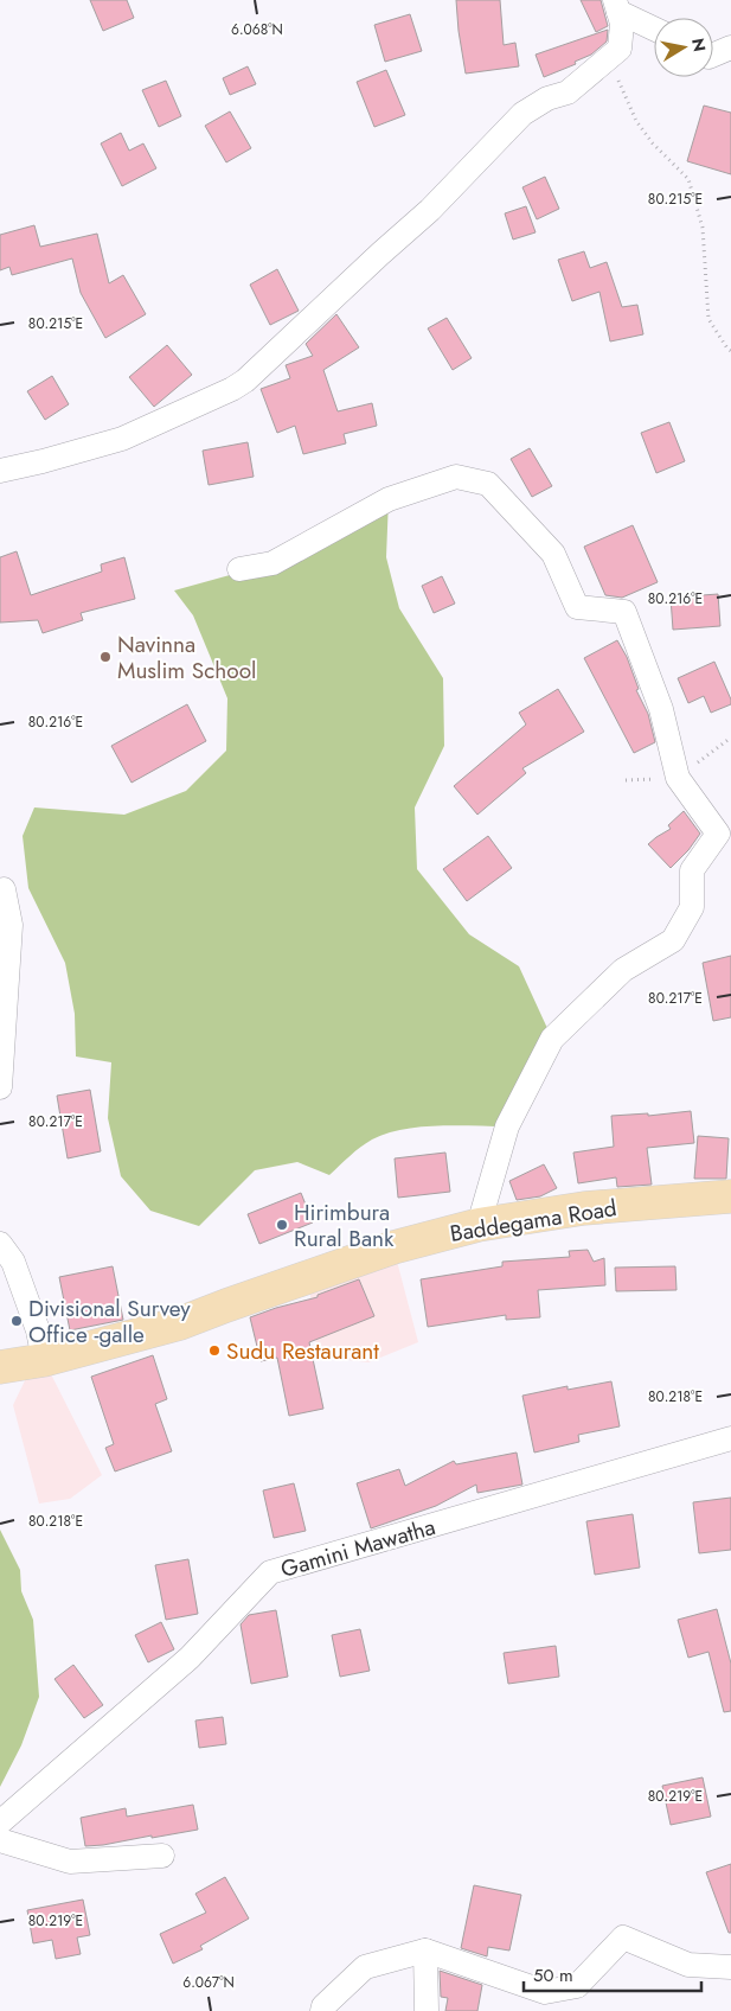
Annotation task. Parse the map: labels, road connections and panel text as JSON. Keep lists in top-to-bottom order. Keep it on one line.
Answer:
{"streets":{"main road":["Baddegama Road"],"street":["Gamini Mawatha"]},"places":["Navinna Muslim School","Hirimbura Rural Bank","Divisional Survey Office -galle","Sudu Restaurant"],"scale_bar":"50 m","north":"right","coordinates":["6.068°N","80.215°E","80.216°E","80.217°E","80.218°E","80.219°E","6.067°N"]}
